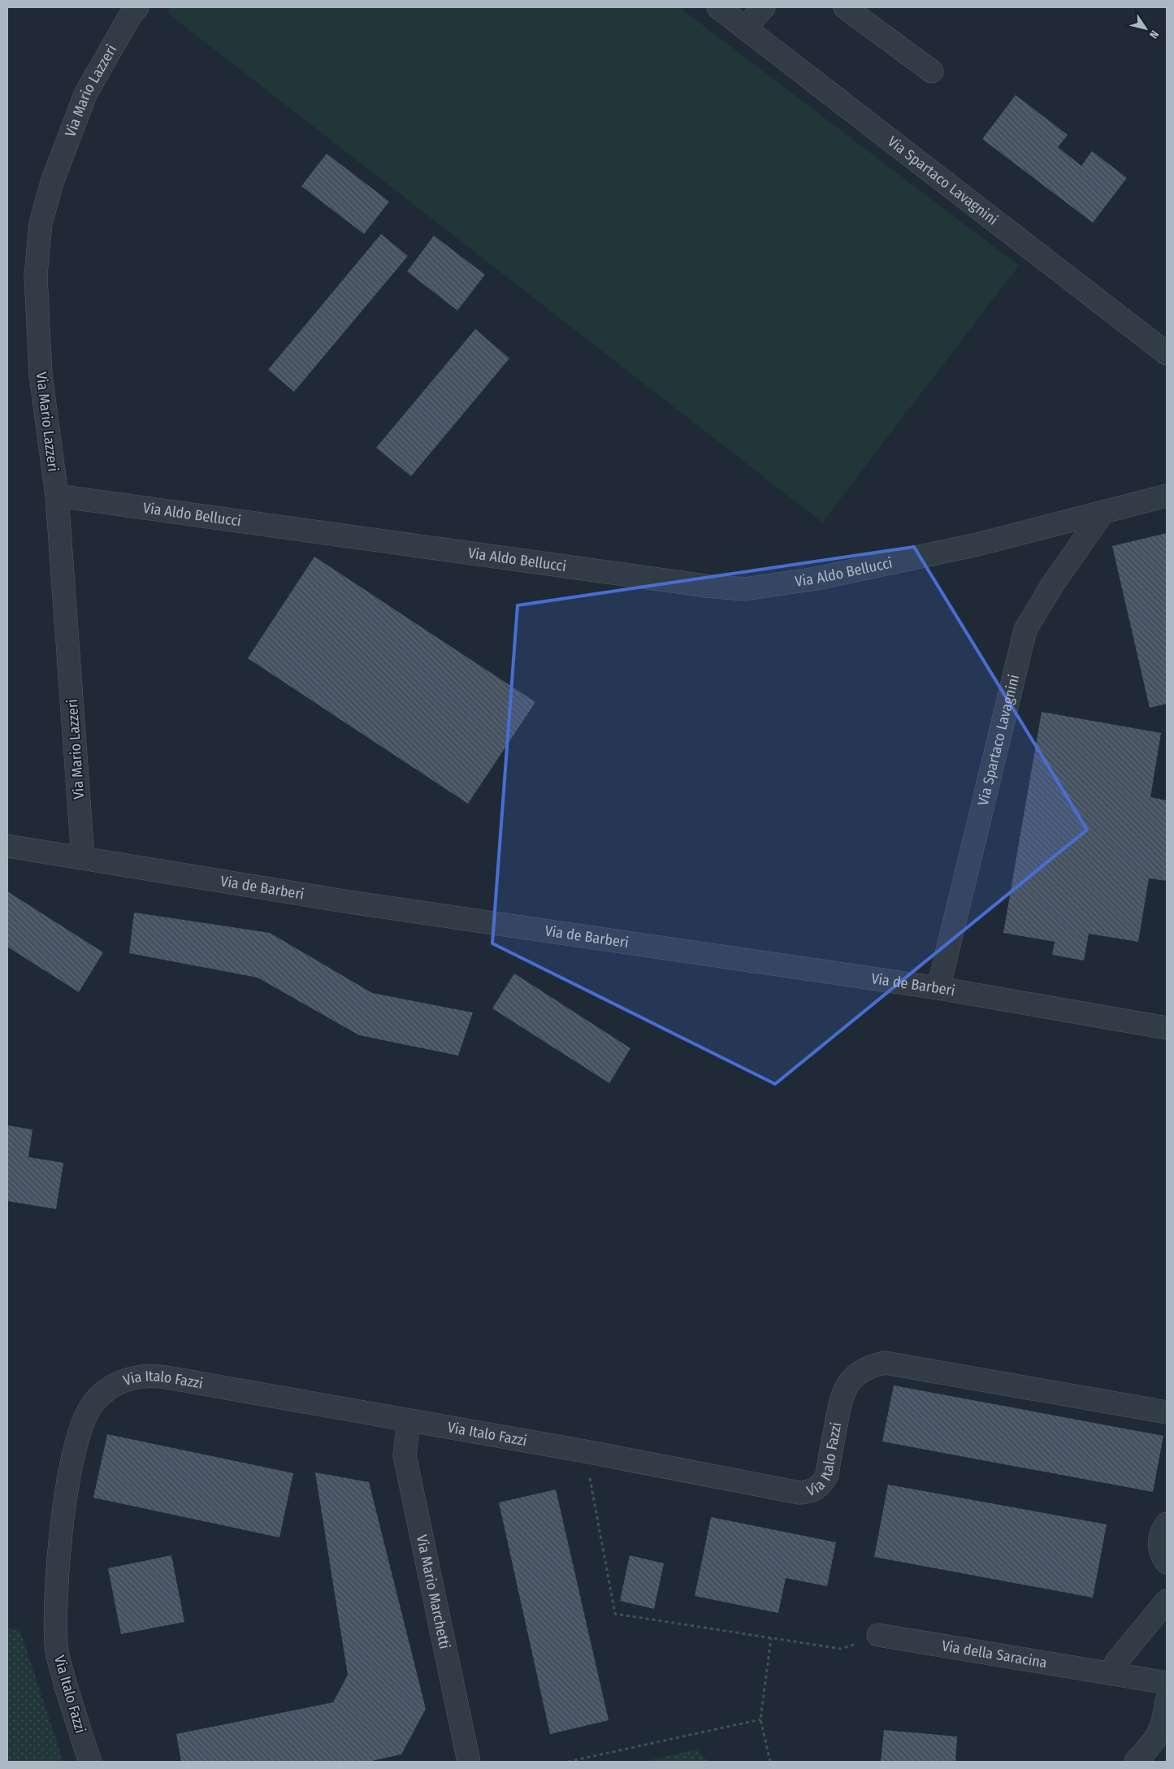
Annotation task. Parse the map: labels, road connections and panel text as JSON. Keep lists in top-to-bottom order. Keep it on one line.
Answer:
{"streets":{"street":["Via Mario Lazzeri","Via Spartaco Lavagnini","Via Aldo Bellucci","Via de Barberi","Via Italo Fazzi","Via Mario Marchetti","Via della Saracina"]},"crossings":[["Via Mario Lazzeri","Via Aldo Bellucci"],["Via Mario Lazzeri","Via de Barberi"],["Via Spartaco Lavagnini","Via Aldo Bellucci"],["Via Spartaco Lavagnini","Via de Barberi"],["Via Italo Fazzi","Via Mario Marchetti"]],"north":"bottom right"}
